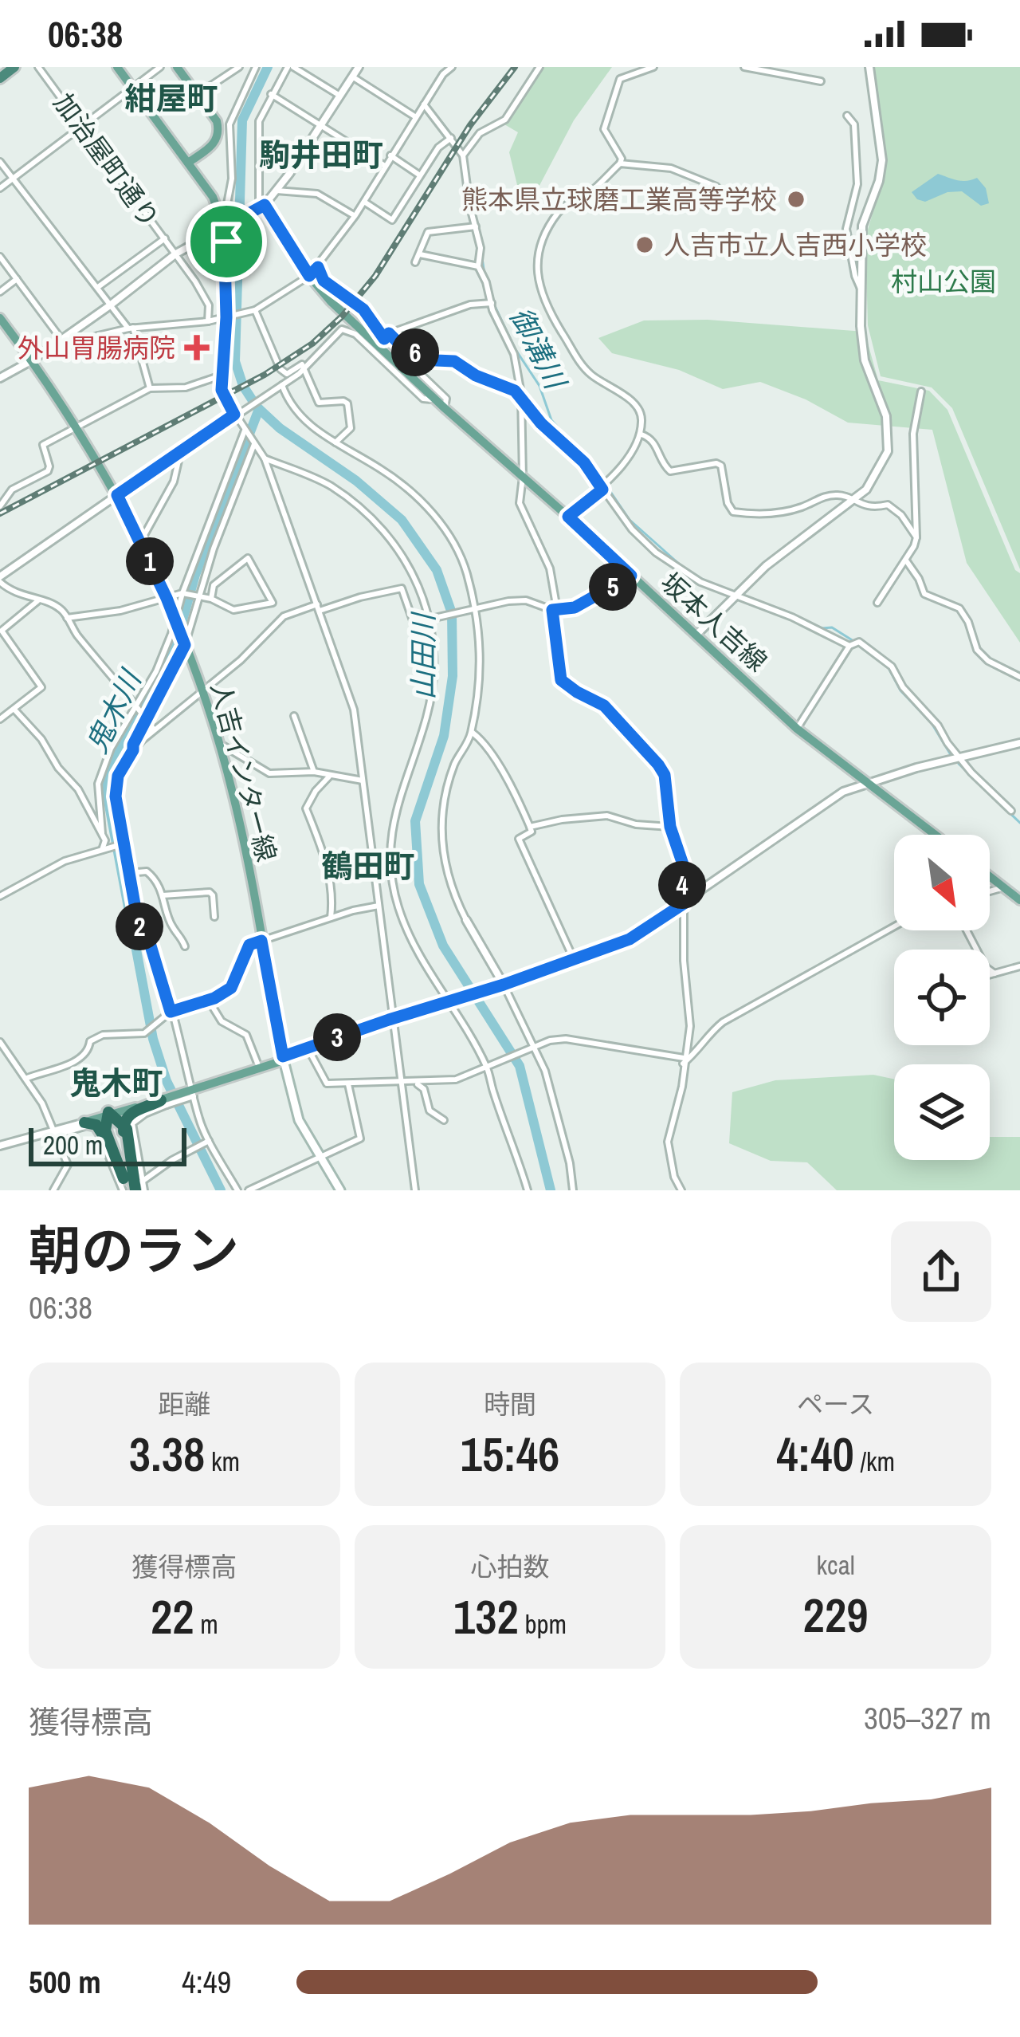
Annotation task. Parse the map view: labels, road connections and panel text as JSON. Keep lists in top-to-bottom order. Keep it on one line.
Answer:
{"streets":{"main road":["坂本人吉線","人吉インター線"],"street":["加治屋町通り"]},"districts":["紺屋町","駒井田町","鶴田町","鬼木町"],"water":["御溝川","山田川","鬼木川"],"parks":["村山公園"],"places":{"other":["熊本県立球磨工業高等学校","人吉市立人吉西小学校"],"health":["外山胃腸病院"]},"scale_bar":"200 m","north":"bottom right","page":{"status":"06:38","pins":["6","1","5","4","2","3"],"scale":"200 m","heading":["朝のラン","06:38"],"stats":[["距離","3.38 km"],["時間","15:46"],["ペース","4:40 /km"],["獲得標高","22 m"],["心拍数","132 bpm"],["kcal","229"]],"chart":["獲得標高","305–327 m"],"list":[{"name":"500 m","note":"4:49"}]}}
